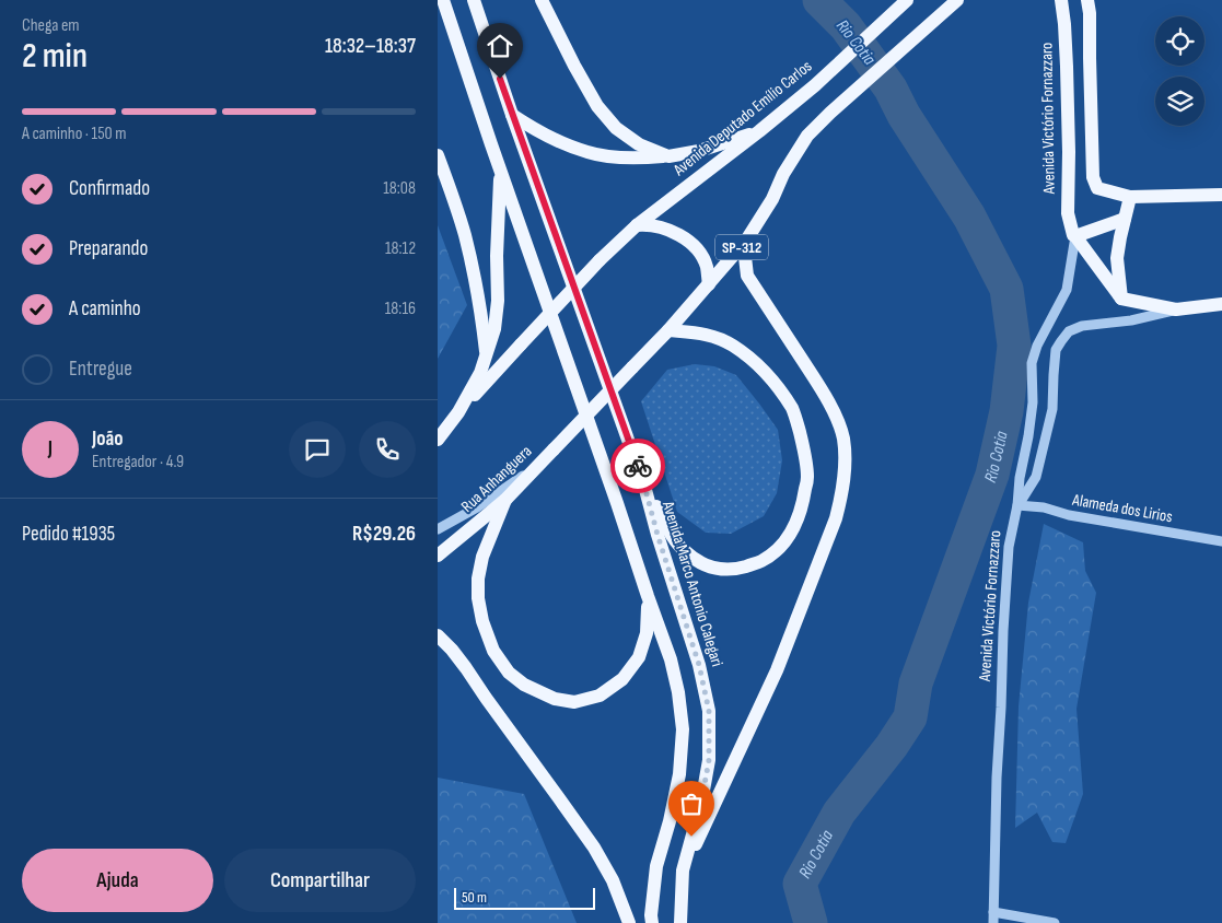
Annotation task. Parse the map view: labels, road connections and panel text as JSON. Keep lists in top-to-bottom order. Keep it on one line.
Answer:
{"streets":{"main road":["Avenida Deputado Emílio Carlos","Avenida Victório Fornazzaro","SP-312","Rua Anhanguera","Avenida Marco Antonio Calegari"],"street":["Alameda dos Lirios"]},"crossings":[["Avenida Victório Fornazzaro","Alameda dos Lirios"],["SP-312","Rua Anhanguera"]],"water":["Rio Cotia"],"scale_bar":"50 m","page":{"heading":["2 min","Chega em","18:32–18:37"],"panel":["João","Entregador · 4.9","Pedido #1935","R$29.26"],"bar":"A caminho · 150 m","list":[["Confirmado","18:08"],["Preparando","18:12"],["A caminho","18:16"],"Entregue"],"round":"J","buttons":["Ajuda","Compartilhar"],"scale":"50 m"}}
